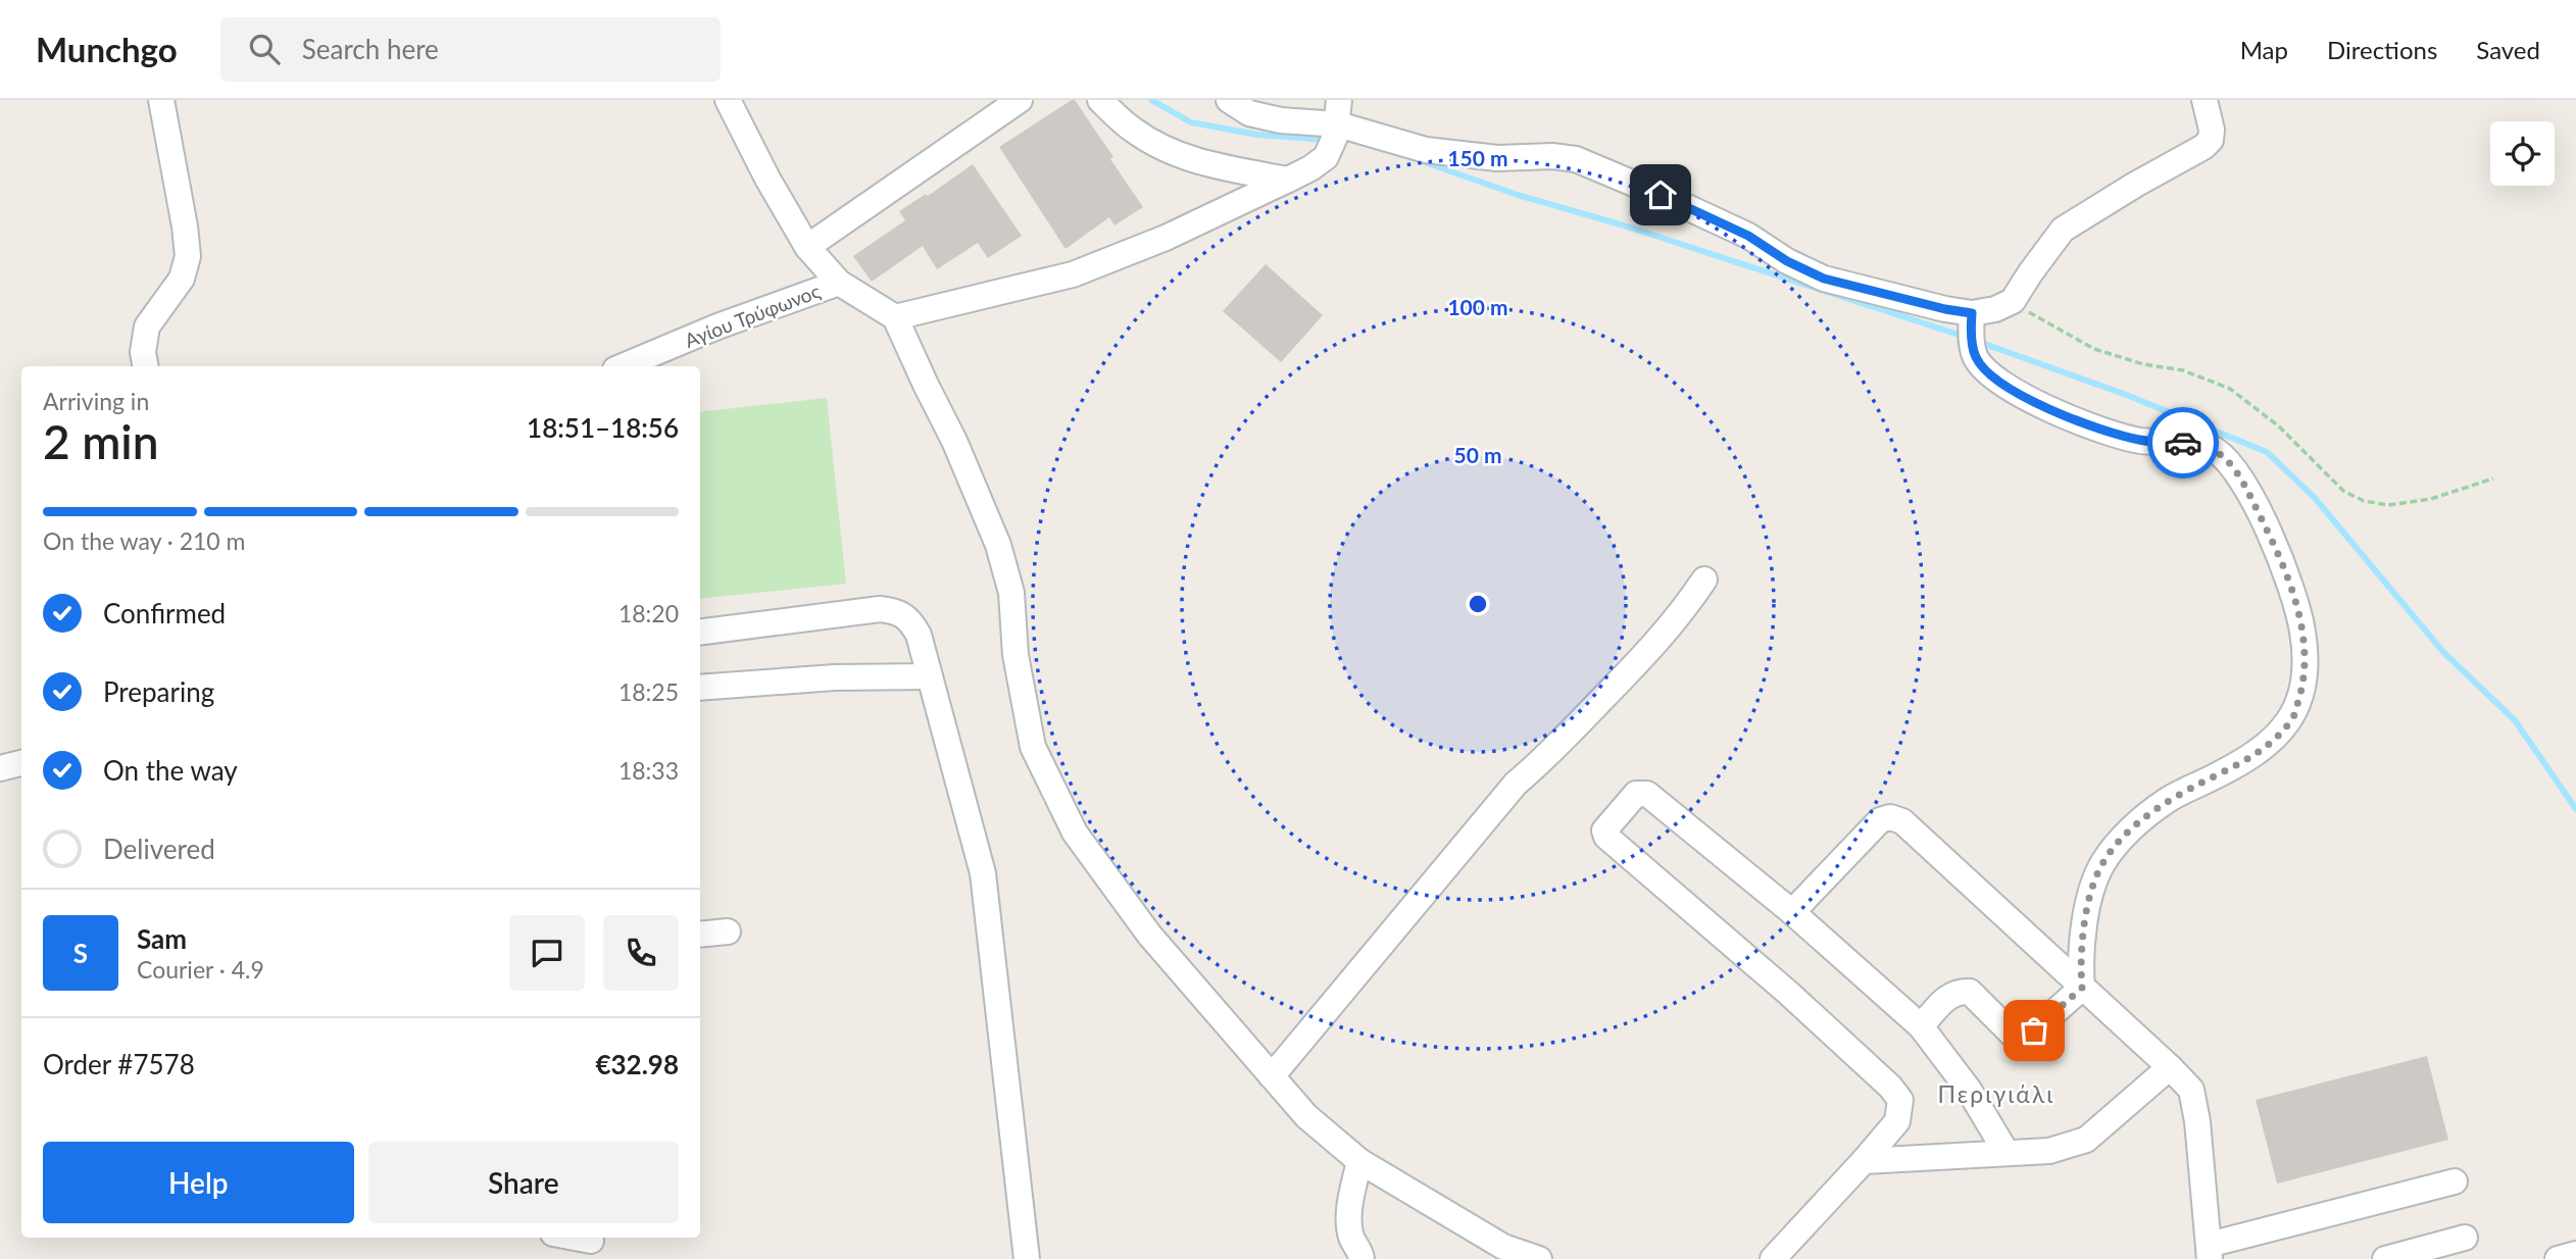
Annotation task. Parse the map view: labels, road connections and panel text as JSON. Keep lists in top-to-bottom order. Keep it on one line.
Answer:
{"streets":{"street":["Αγίου Τρύφωνος"]},"districts":["Περιγιάλι"],"page":{"header":"Munchgo","search":"Search here","nav":["Map","Directions","Saved"],"heading":["2 min","Arriving in","18:51–18:56"],"panel":["Sam","Courier · 4.9","Order #7578","€32.98"],"bar":"On the way · 210 m","list":[["Confirmed","18:20"],["Preparing","18:25"],["On the way","18:33"],"Delivered"],"round":"S","buttons":["Help","Share"]},"rings":["150 m","100 m","50 m"]}
